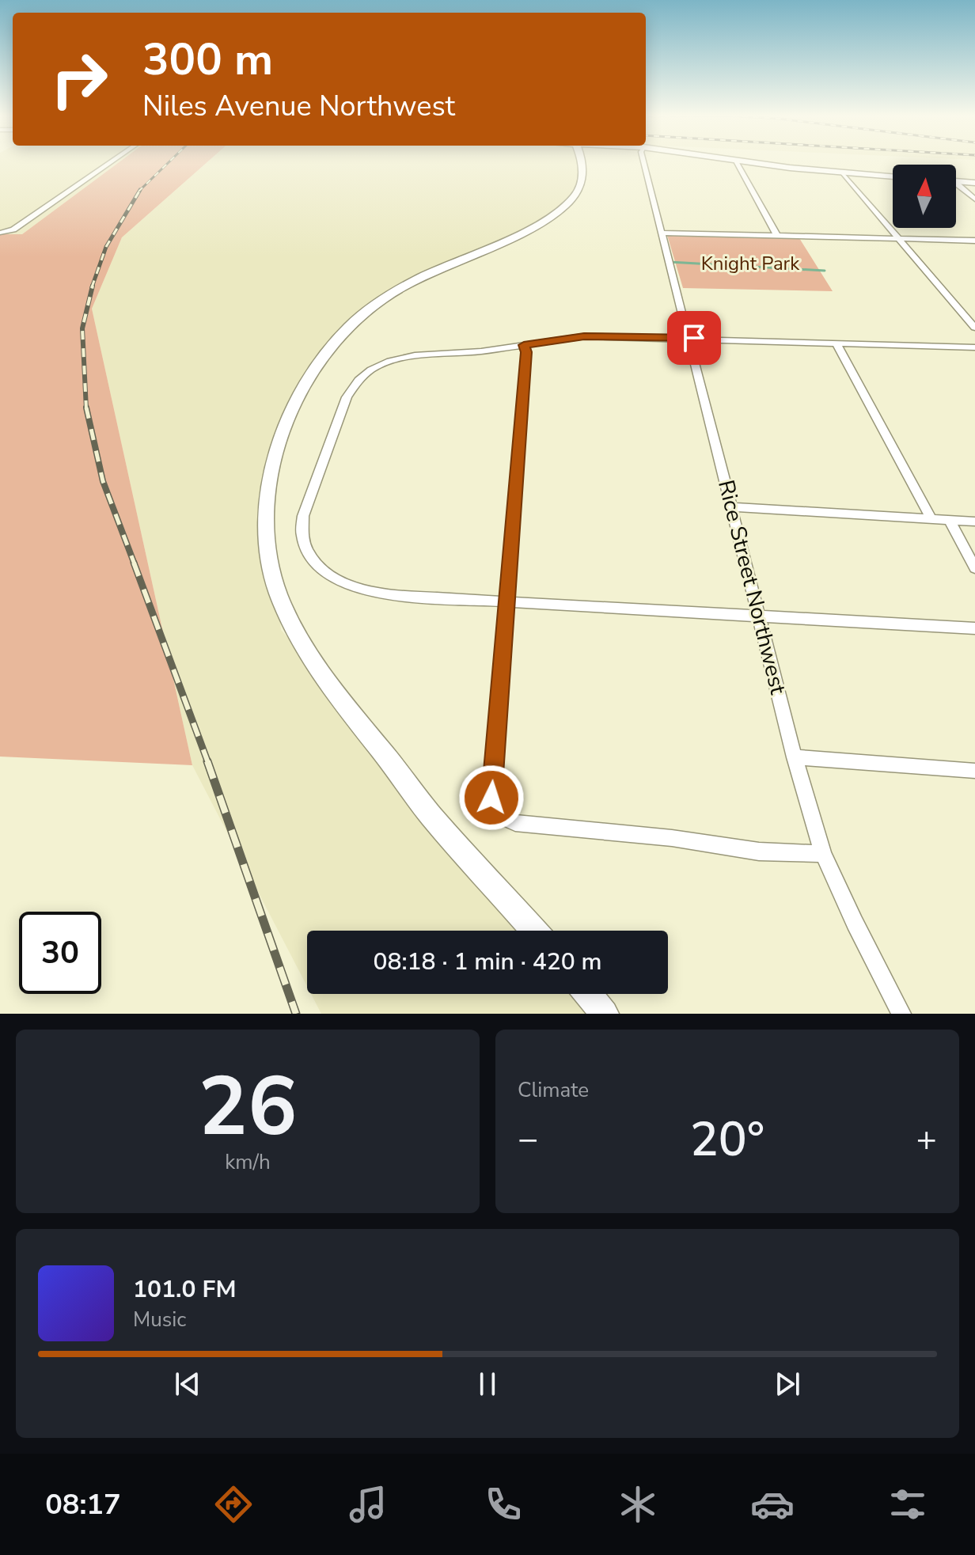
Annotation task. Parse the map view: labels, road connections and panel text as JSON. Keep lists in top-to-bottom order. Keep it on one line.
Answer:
{"streets":{"street":["Rice Street Northwest"]},"parks":["Knight Park"],"north":"top","page":{"turn":["300 m","Niles Avenue Northwest"],"limit":"30","trip":"08:18 · 1 min · 420 m","tile":[["26","km/h"],"Climate"],"heat":["−","20°","+"],"song":["101.0 FM","Music"],"tabs":"08:17"}}
